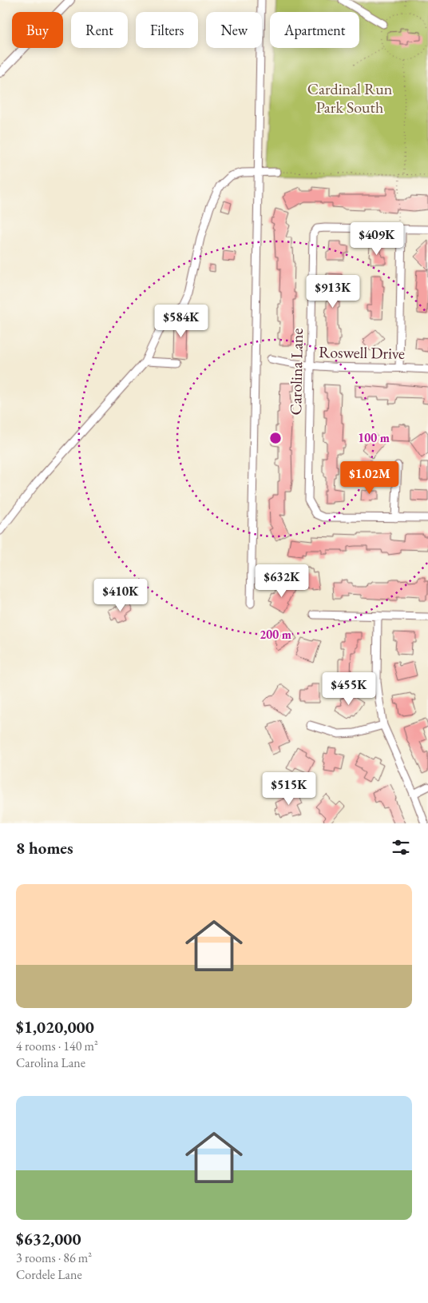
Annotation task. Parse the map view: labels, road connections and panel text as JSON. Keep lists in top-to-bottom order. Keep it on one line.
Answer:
{"streets":{"street":["Roswell Drive","Carolina Lane"]},"crossings":[["Roswell Drive","Carolina Lane"]],"parks":["Cardinal Run Park South"],"page":{"chip":["Buy","Rent","Filters","New","Apartment"],"price":["$409K","$913K","$584K","$1.02M","$632K","$410K","$455K","$515K"],"heading":"8 homes","list":[{"name":"$1,020,000","note":"4 rooms · 140 m² · Carolina Lane"},{"name":"$632,000","note":"3 rooms · 86 m² · Cordele Lane"}]},"rings":["100 m","200 m"]}
